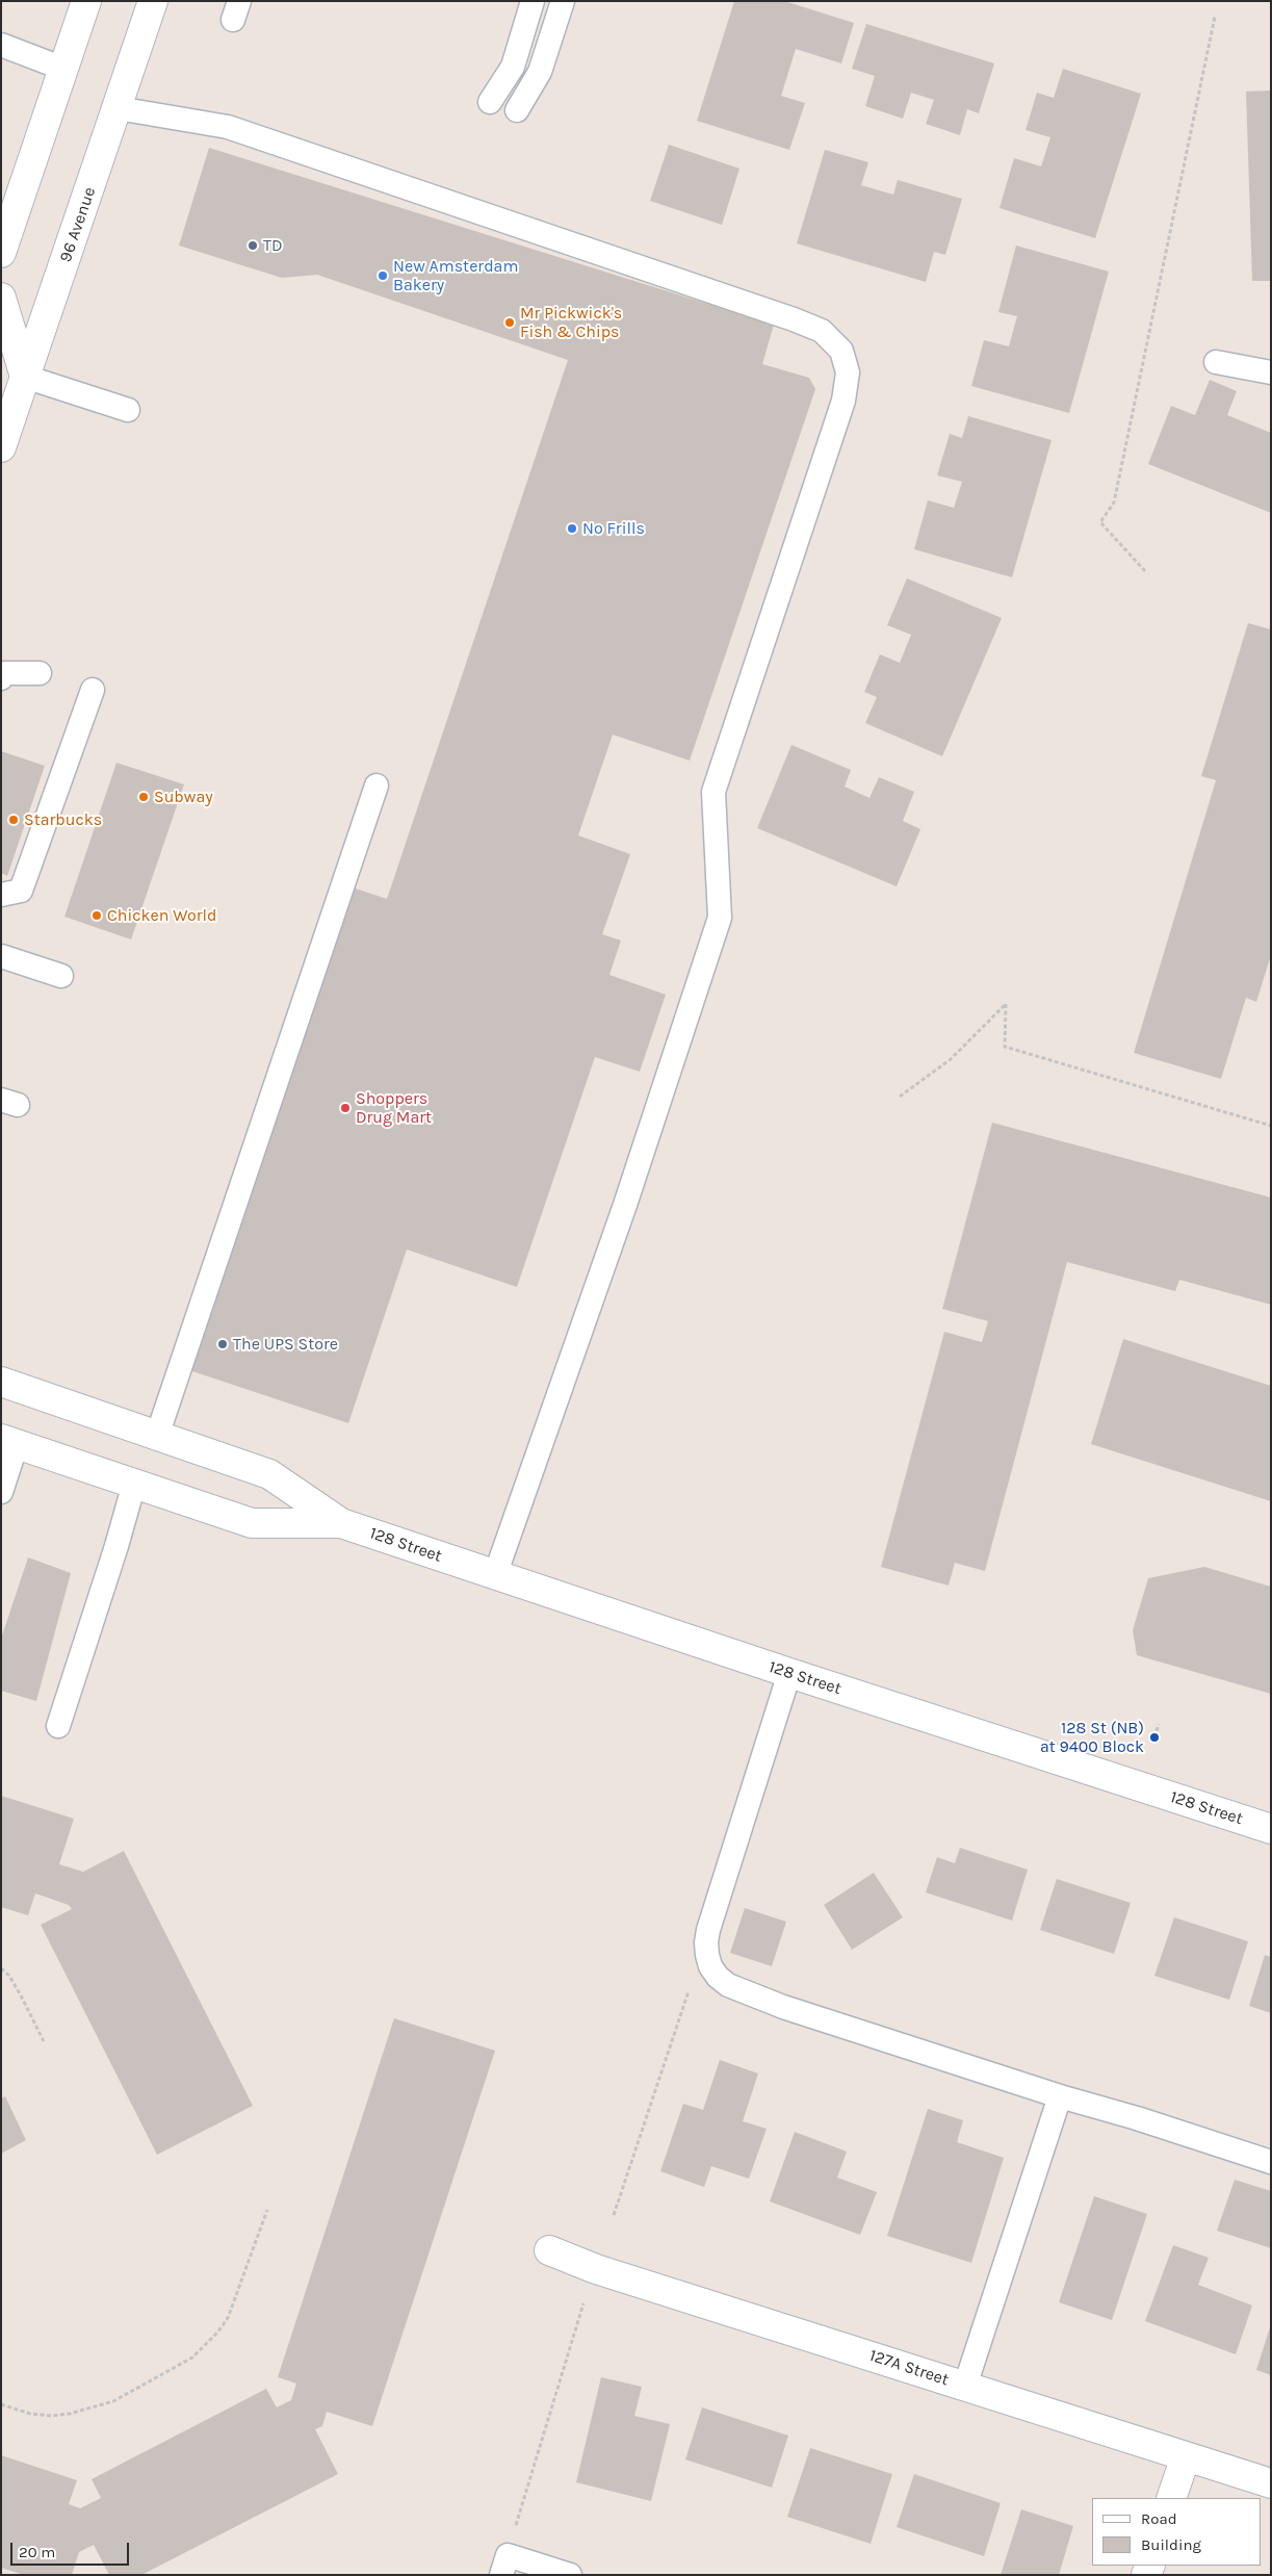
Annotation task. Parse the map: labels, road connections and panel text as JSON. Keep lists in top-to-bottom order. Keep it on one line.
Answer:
{"streets":{"main road":["96 Avenue","128 Street","127A Street"]},"places":["TD","New Amsterdam Bakery","Mr Pickwick's Fish & Chips","No Frills","Subway","Starbucks","Chicken World","Shoppers Drug Mart","The UPS Store","128 St (NB) at 9400 Block"],"legend":["Road","Building"],"scale_bar":"20 m"}
